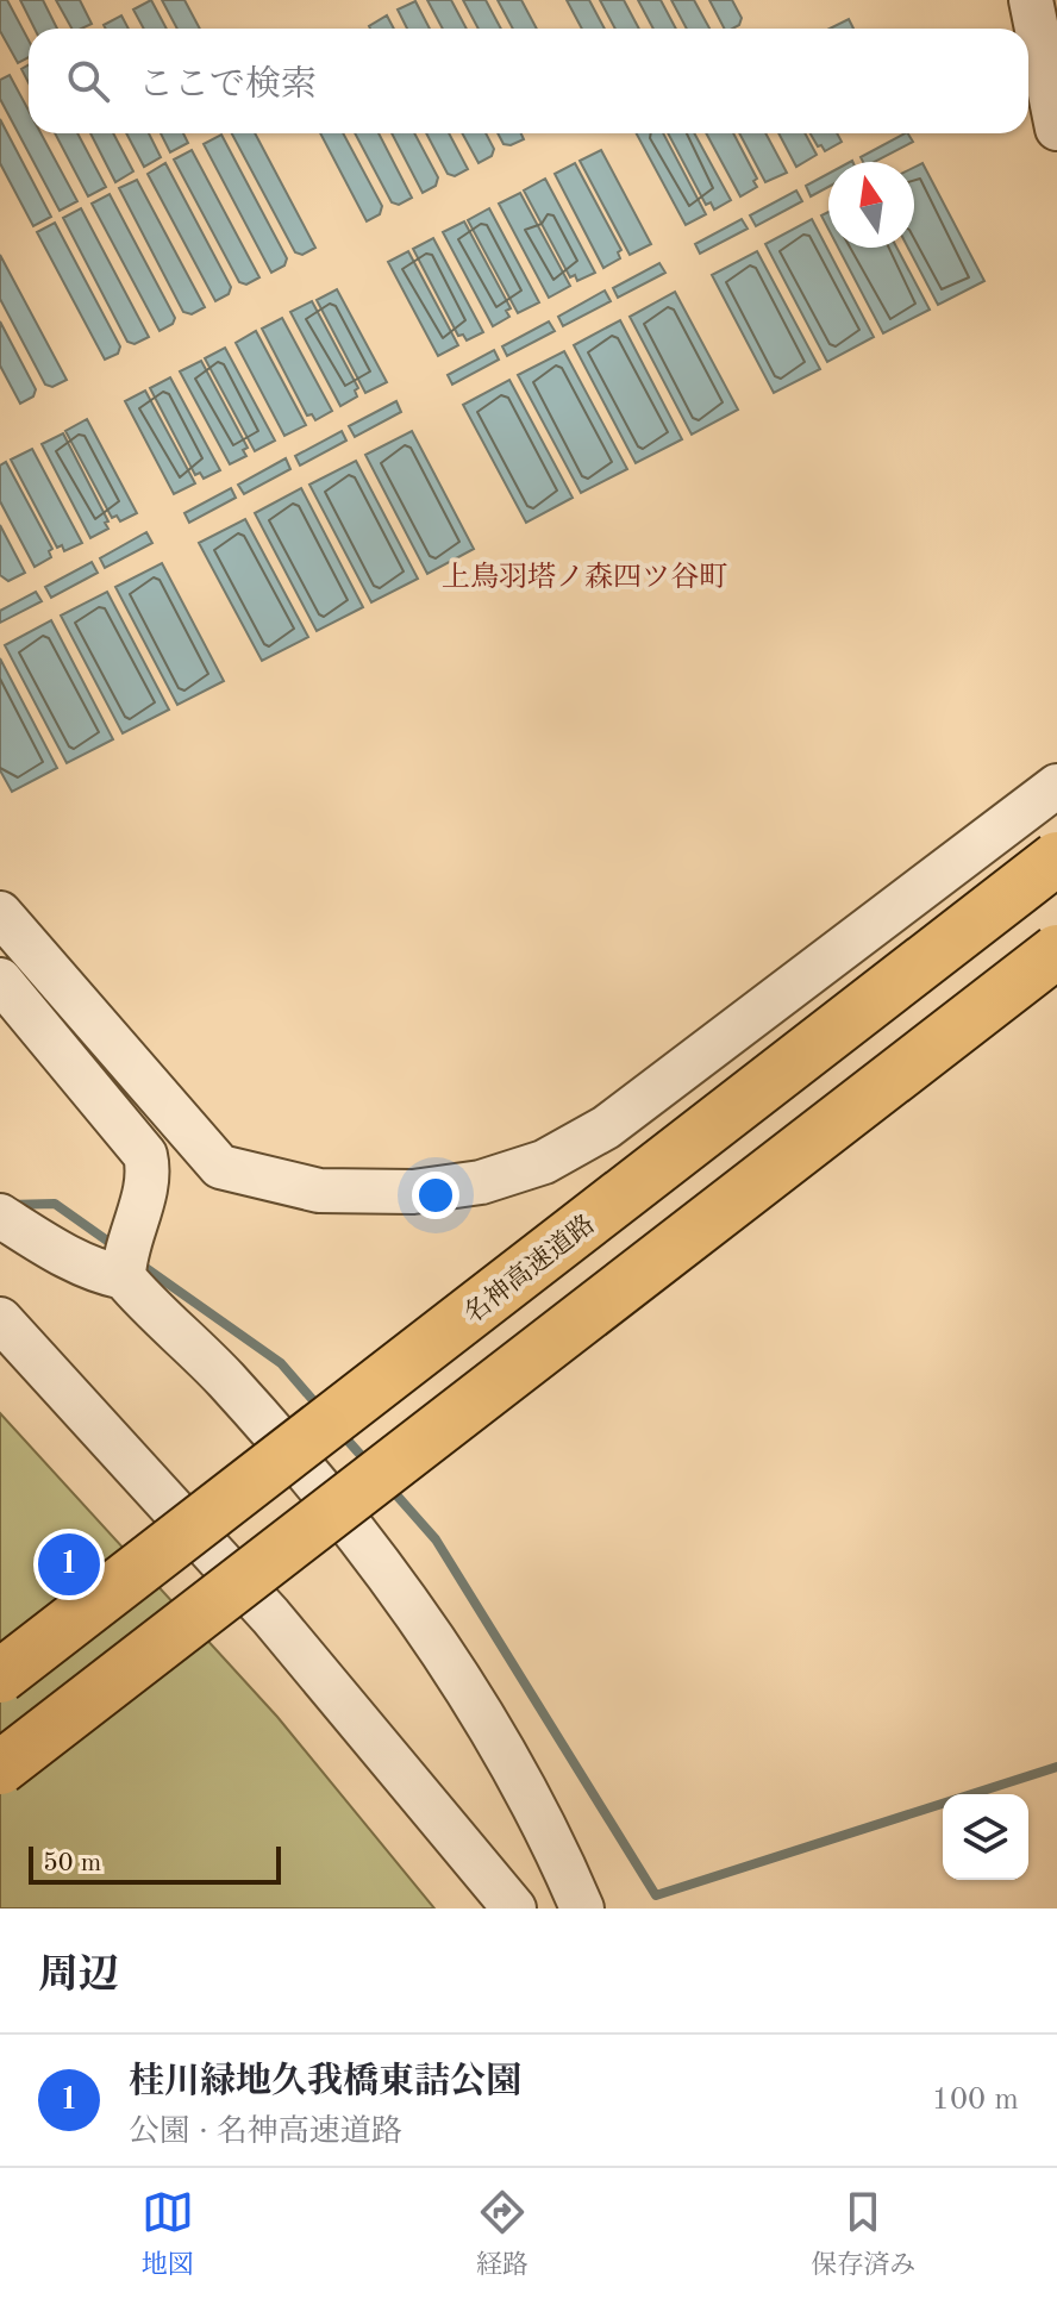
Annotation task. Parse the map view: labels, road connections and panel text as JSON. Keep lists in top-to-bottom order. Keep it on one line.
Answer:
{"streets":{"highway":["名神高速道路"]},"districts":["上鳥羽塔ノ森四ツ谷町"],"scale_bar":"50 m","north":"top","page":{"search":"ここで検索","pins":"1","scale":"50 m","heading":"周辺","list":[{"mark":"1","name":"桂川緑地久我橋東詰公園","note":"公園 · 名神高速道路","value":"100 m"}],"nav":["地図","経路","保存済み"]}}
